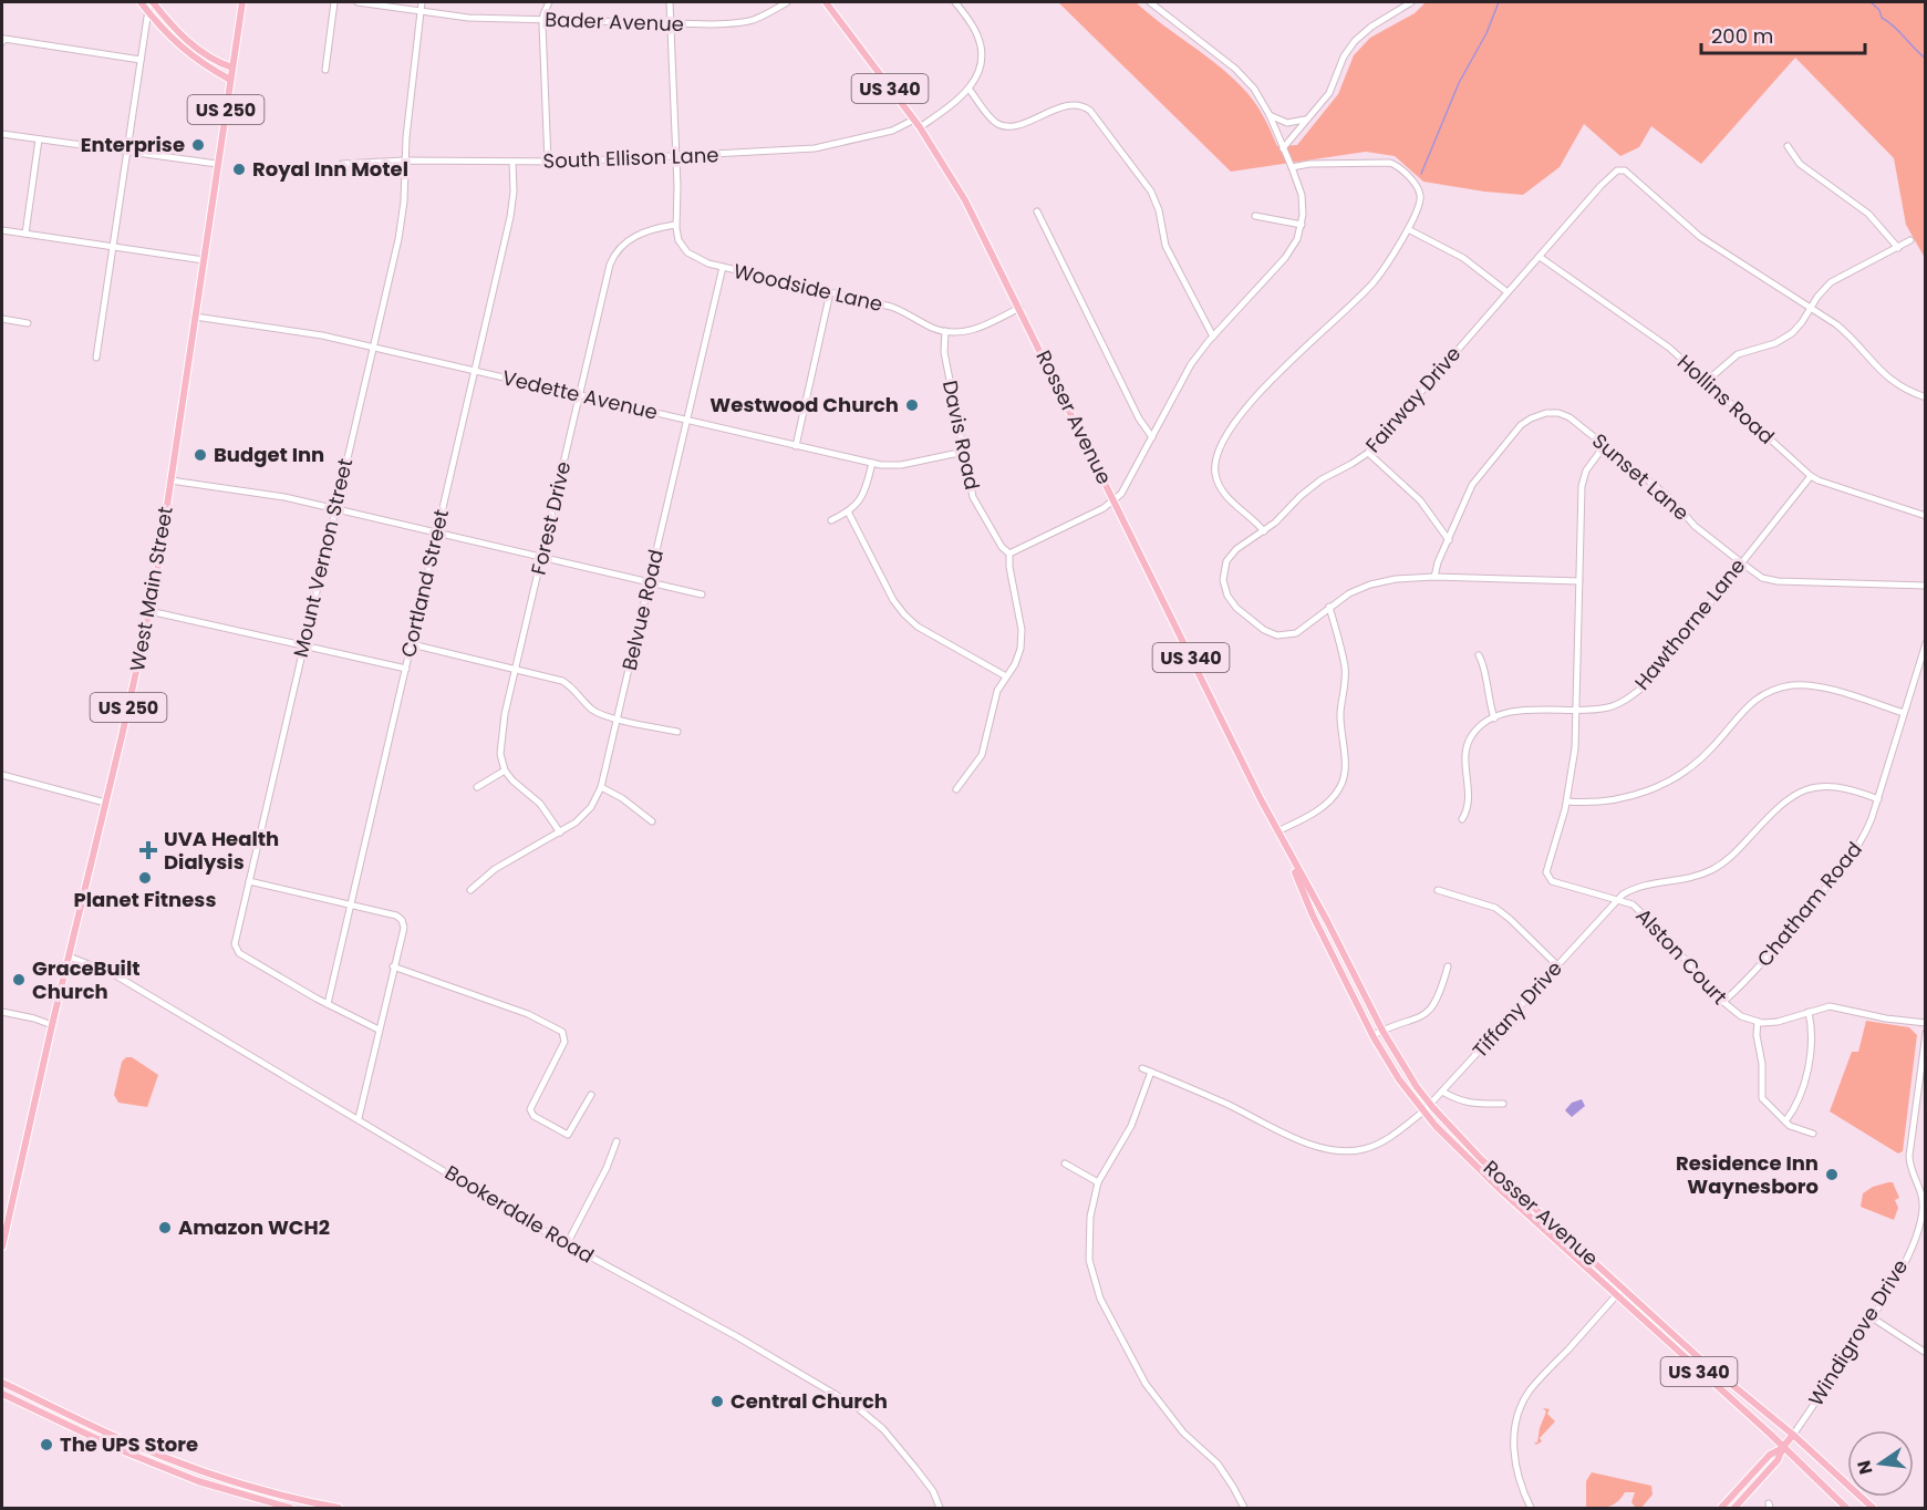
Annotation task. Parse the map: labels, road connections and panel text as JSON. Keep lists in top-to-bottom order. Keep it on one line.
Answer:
{"streets":{"main road":["US 340","US 250","Rosser Avenue","West Main Street"],"street":["Bader Avenue","South Ellison Lane","Woodside Lane","Vedette Avenue","Fairway Drive","Hollins Road","Davis Road","Sunset Lane","Forest Drive","Mount Vernon Street","Cortland Street","Belvue Road","Hawthorne Lane","Chatham Road","Alston Court","Tiffany Drive","Bookerdale Road","Windigrove Drive"]},"crossings":[["Bader Avenue","Mount Vernon Street"],["South Ellison Lane","Woodside Lane"],["South Ellison Lane","Rosser Avenue"],["South Ellison Lane","Mount Vernon Street"],["South Ellison Lane","Cortland Street"],["Woodside Lane","Rosser Avenue"],["Woodside Lane","Davis Road"],["Woodside Lane","Forest Drive"],["Woodside Lane","Belvue Road"],["Vedette Avenue","Davis Road"],["Vedette Avenue","Forest Drive"],["Vedette Avenue","Mount Vernon Street"],["Vedette Avenue","Cortland Street"],["Vedette Avenue","West Main Street"],["Vedette Avenue","Belvue Road"],["Fairway Drive","Hollins Road"],["Fairway Drive","Sunset Lane"],["Fairway Drive","Alston Court"],["Hollins Road","Hawthorne Lane"],["Rosser Avenue","Tiffany Drive"],["Rosser Avenue","Windigrove Drive"],["Sunset Lane","Hawthorne Lane"],["Sunset Lane","Alston Court"],["Mount Vernon Street","Cortland Street"],["West Main Street","Bookerdale Road"],["Hawthorne Lane","Alston Court"],["Chatham Road","Alston Court"],["Chatham Road","Tiffany Drive"],["Alston Court","Tiffany Drive"]],"places":{"other":["Enterprise","Royal Inn Motel","Westwood Church","Budget Inn","Planet Fitness","GraceBuilt Church","Residence Inn Waynesboro","Amazon WCH2","Central Church","The UPS Store"],"health":["UVA Health Dialysis"]},"scale_bar":"200 m","north":"left"}
